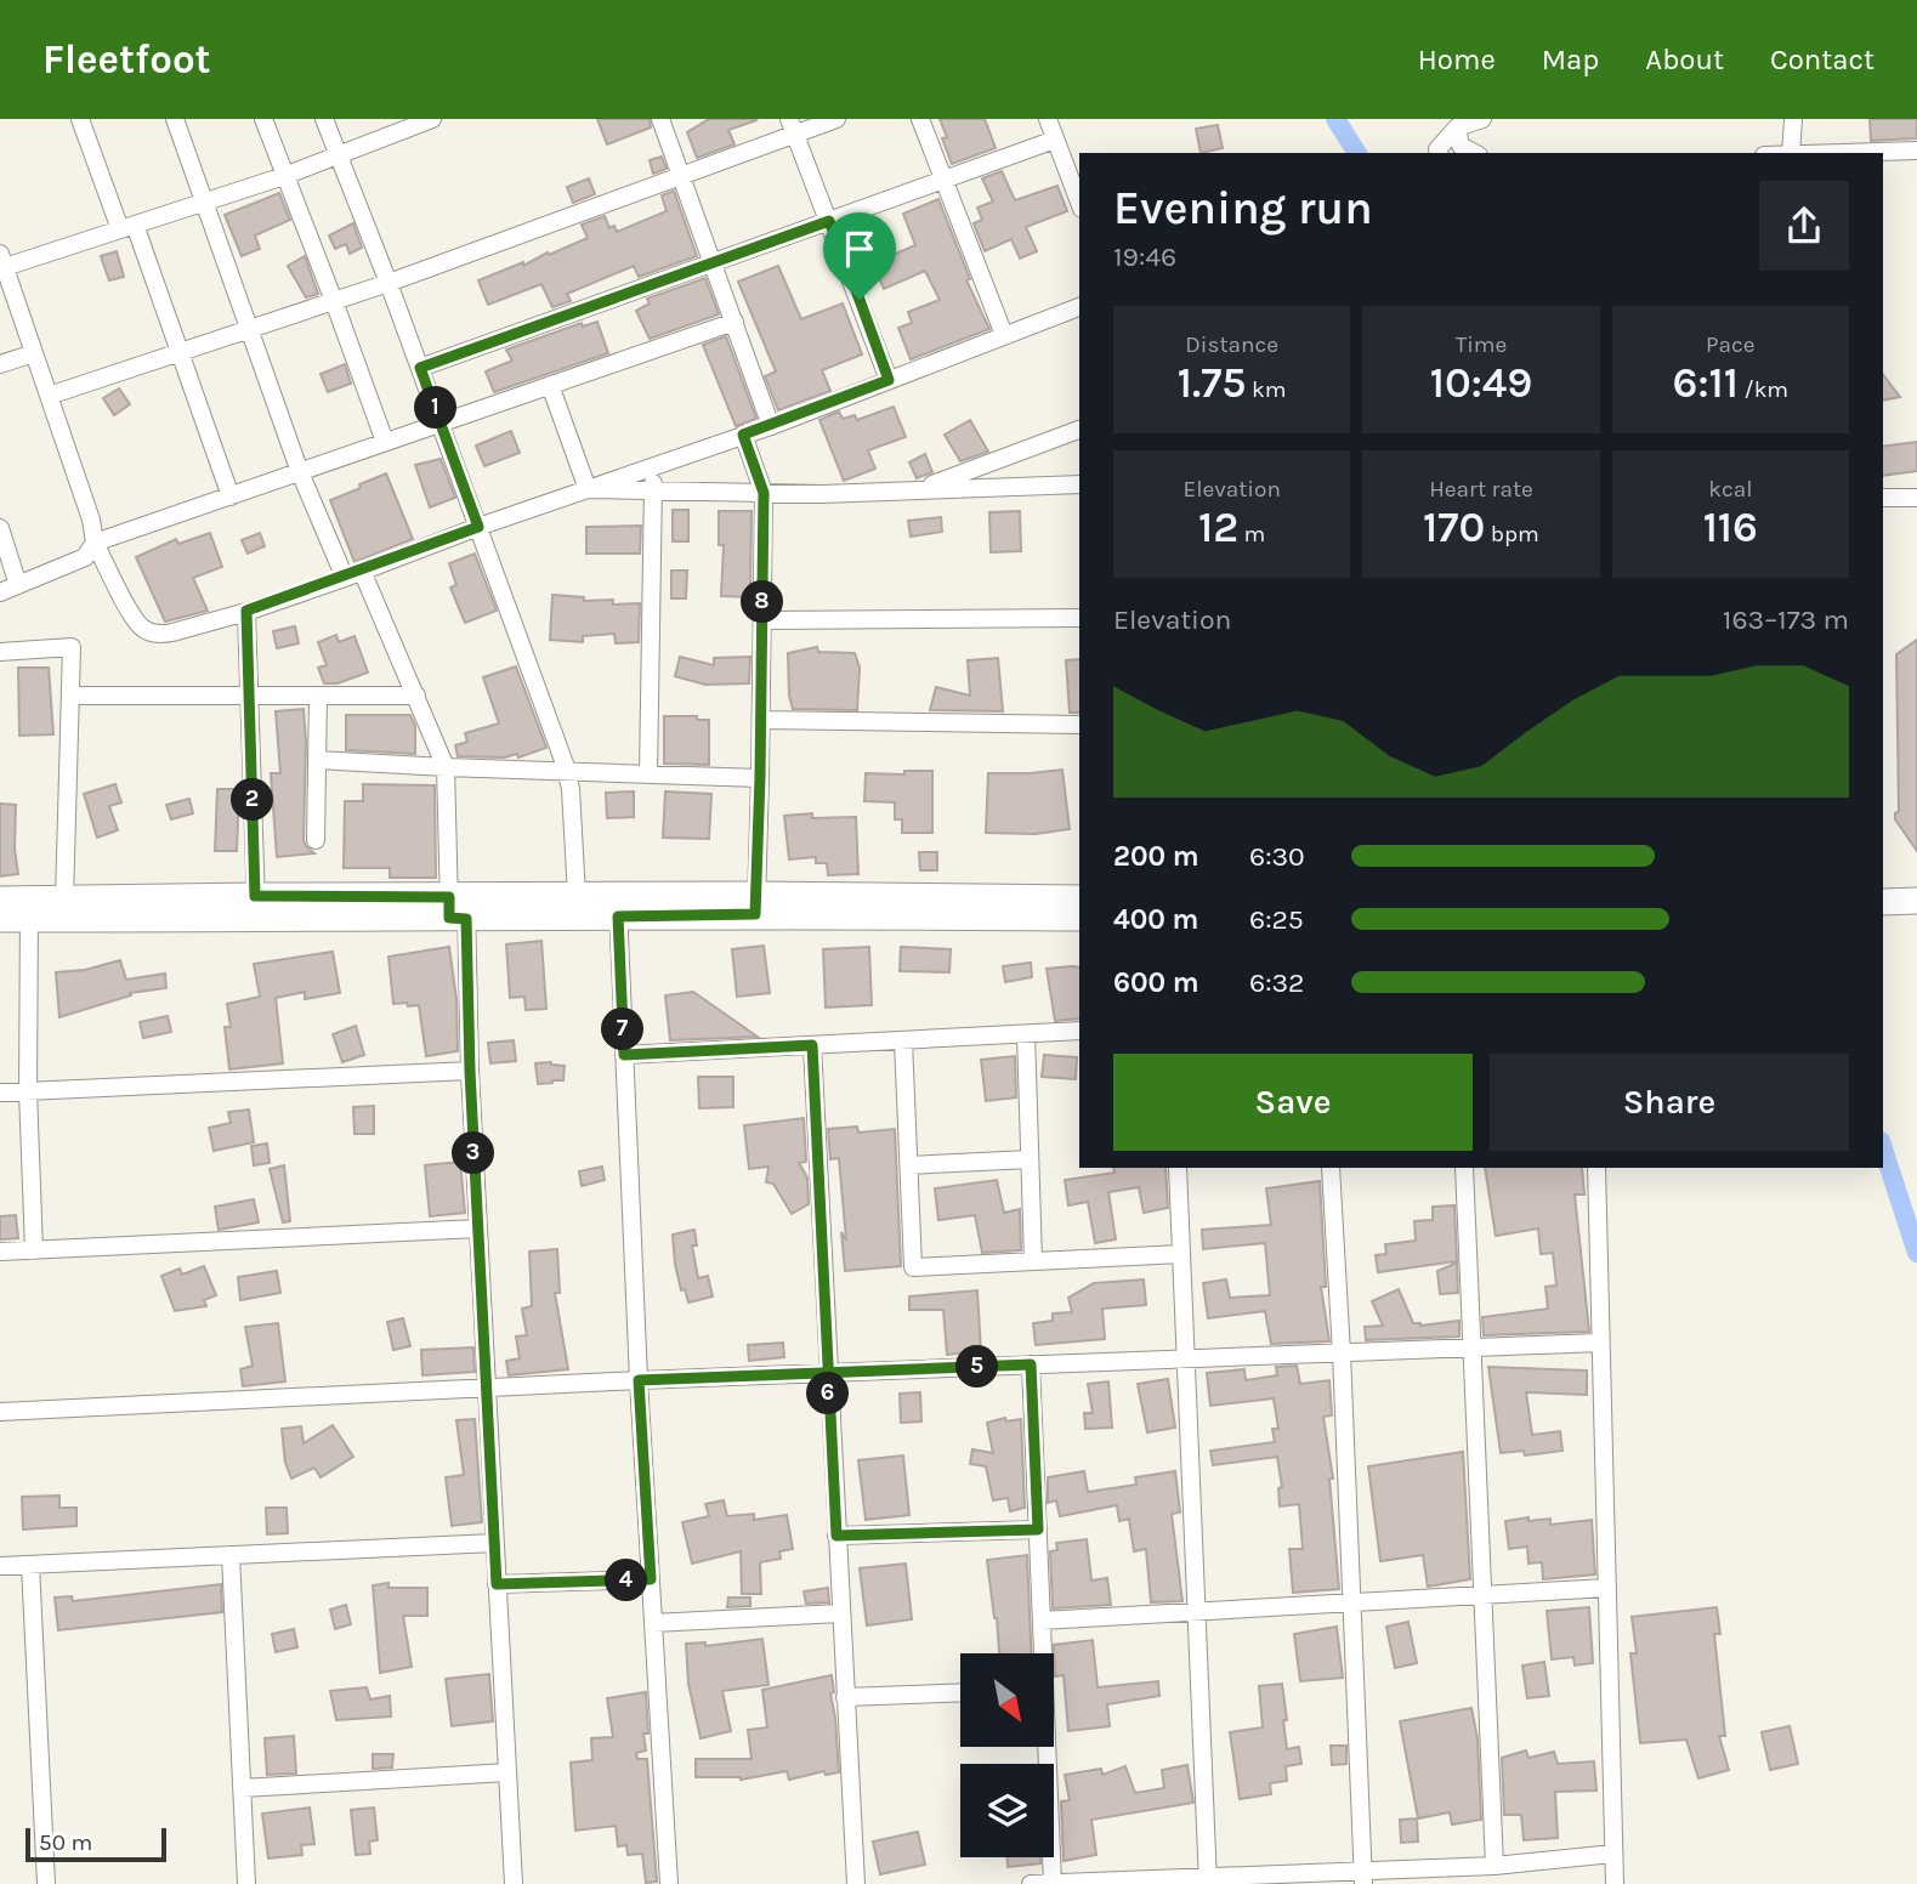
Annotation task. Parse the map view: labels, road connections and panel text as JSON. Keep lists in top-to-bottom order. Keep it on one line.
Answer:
{"scale_bar":"50 m","north":"bottom right","page":{"header":"Fleetfoot","nav":["Home","Map","About","Contact"],"heading":["Evening run","19:46"],"stats":[["Distance","1.75 km"],["Time","10:49"],["Pace","6:11 /km"],["Elevation","12 m"],["Heart rate","170 bpm"],["kcal","116"]],"pins":["1","8","2","7","3","5","6","4"],"chart":["Elevation","163–173 m"],"list":[{"name":"200 m","note":"6:30"},{"name":"400 m","note":"6:25"},{"name":"600 m","note":"6:32"}],"buttons":["Save","Share"],"scale":"50 m"}}
